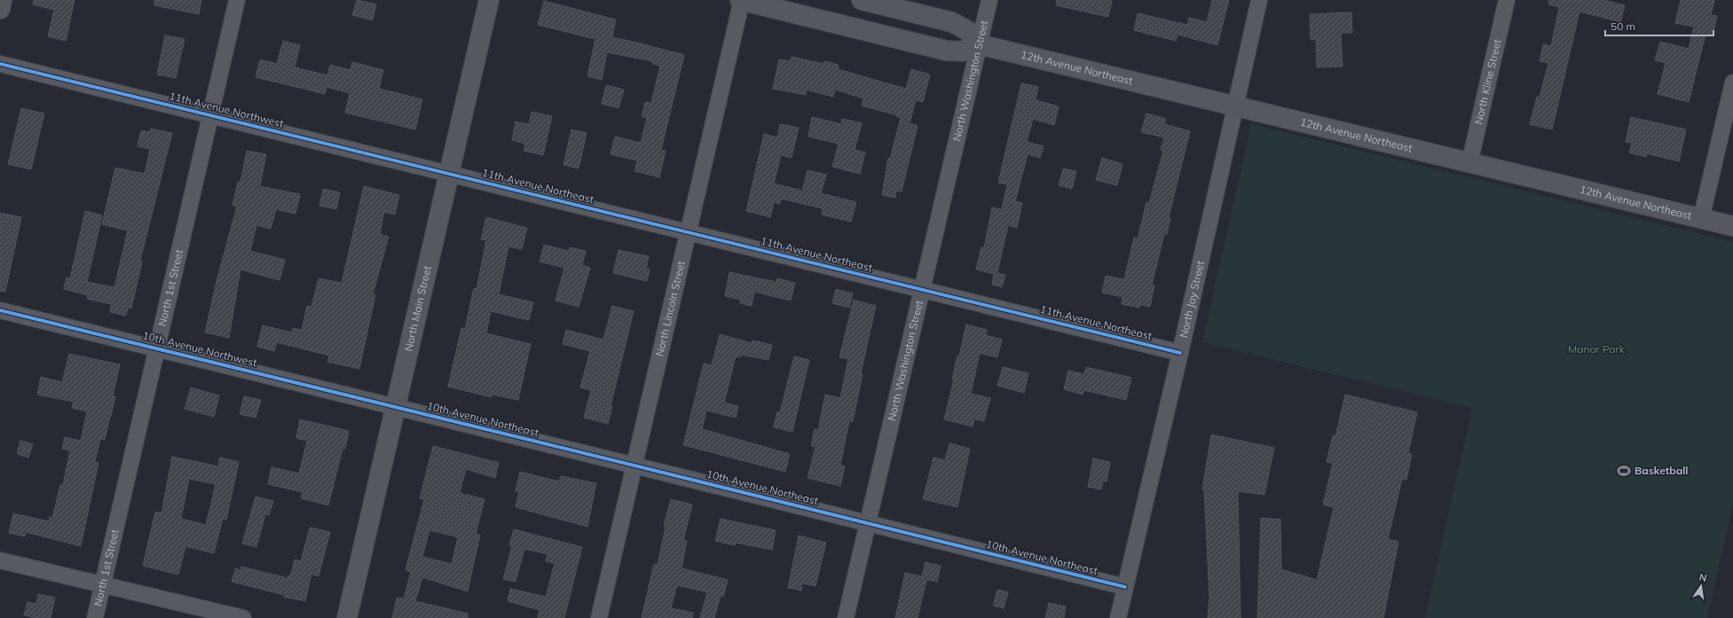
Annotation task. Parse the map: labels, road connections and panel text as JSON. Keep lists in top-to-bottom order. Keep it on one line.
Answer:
{"streets":{"street":["12th Avenue Northeast","North Washington Street","North Kline Street","11th Avenue Northwest","11th Avenue Northeast","North 1st Street","North Jay Street","North Main Street","North Lincoln Street","10th Avenue Northwest","10th Avenue Northeast"]},"crossings":[["12th Avenue Northeast","North Washington Street"],["12th Avenue Northeast","North Kline Street"],["12th Avenue Northeast","North Jay Street"],["North Washington Street","11th Avenue Northeast"],["North Washington Street","10th Avenue Northeast"],["11th Avenue Northwest","11th Avenue Northeast"],["11th Avenue Northwest","North 1st Street"],["11th Avenue Northwest","North Main Street"],["11th Avenue Northeast","North Jay Street"],["11th Avenue Northeast","North Main Street"],["11th Avenue Northeast","North Lincoln Street"],["North 1st Street","10th Avenue Northwest"],["North Jay Street","10th Avenue Northeast"],["North Main Street","10th Avenue Northwest"],["North Main Street","10th Avenue Northeast"],["North Lincoln Street","10th Avenue Northeast"],["10th Avenue Northwest","10th Avenue Northeast"]],"parks":["Manor Park"],"places":{"sports":["Basketball"]},"scale_bar":"50 m","north":"top"}
